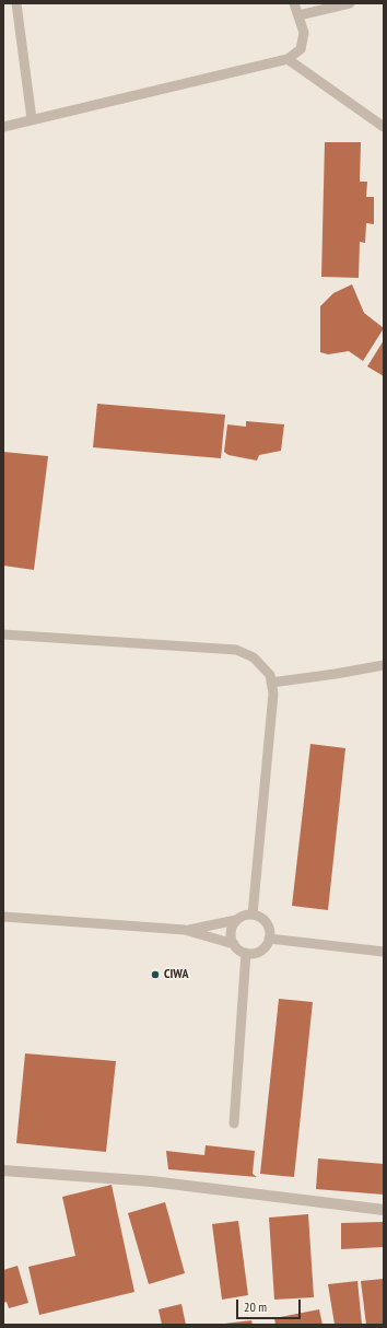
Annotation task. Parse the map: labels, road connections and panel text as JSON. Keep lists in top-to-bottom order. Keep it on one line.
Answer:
{"places":["CIWA"],"scale_bar":"20 m"}
